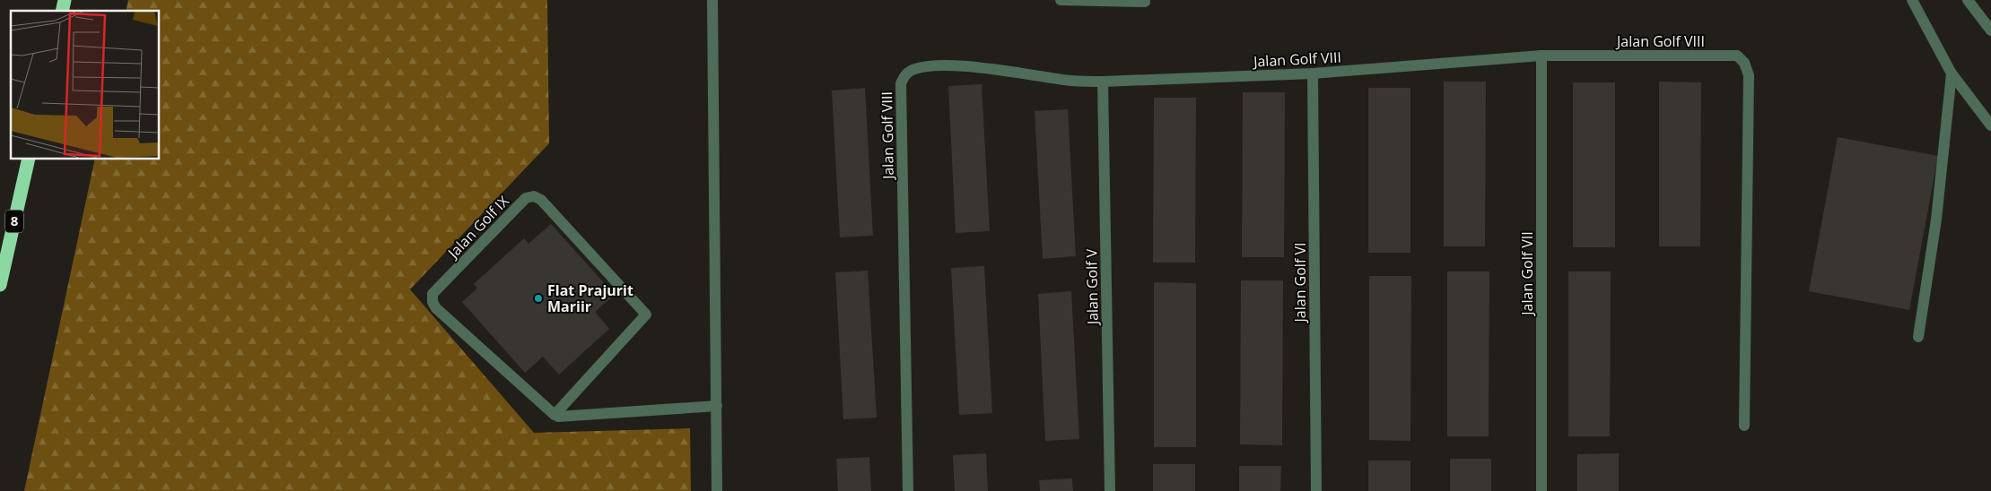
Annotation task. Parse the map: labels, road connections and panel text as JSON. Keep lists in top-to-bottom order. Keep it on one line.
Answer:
{"streets":{"highway":["8"],"street":["Jalan Golf VIII","Jalan Golf IX","Jalan Golf VII","Jalan Golf VI","Jalan Golf V"]},"crossings":[["Jalan Golf VIII","Jalan Golf VII"],["Jalan Golf VIII","Jalan Golf VI"],["Jalan Golf VIII","Jalan Golf V"]],"places":["Flat Prajurit Mariir"]}
